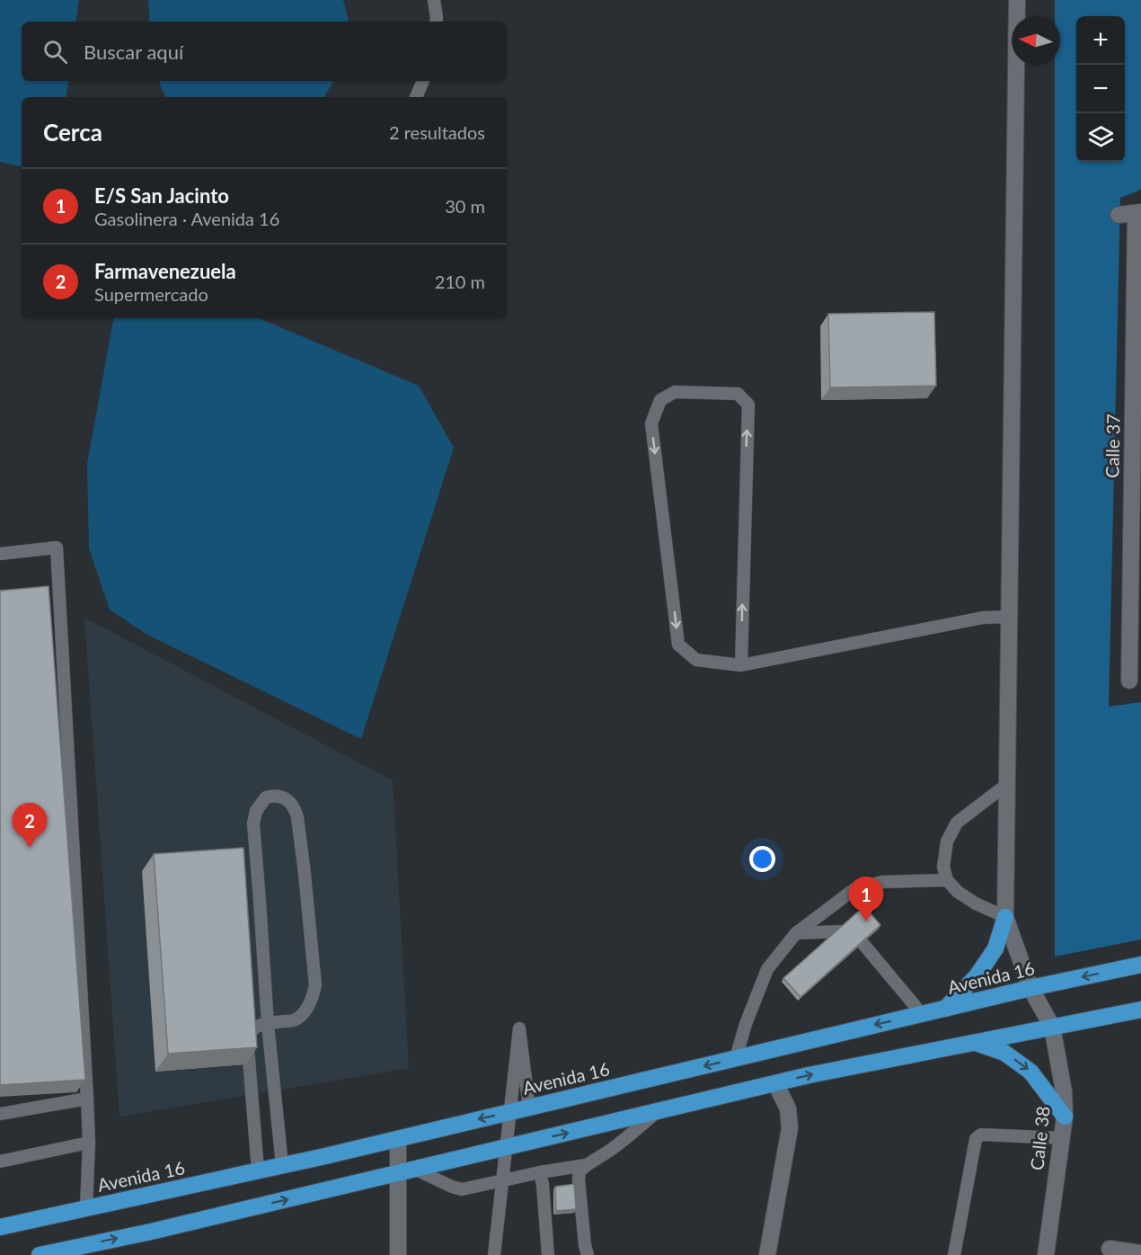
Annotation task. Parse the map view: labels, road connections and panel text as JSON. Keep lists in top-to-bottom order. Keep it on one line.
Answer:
{"streets":{"highway":["Avenida 16"],"street":["Calle 37","Calle 38"]},"crossings":[["Avenida 16","Calle 38"]],"north":"left","page":{"map_buttons":["+","−"],"search":"Buscar aquí","heading":["Cerca","2 resultados"],"list":[{"mark":"1","name":"E/S San Jacinto","note":"Gasolinera · Avenida 16","value":"30 m"},{"mark":"2","name":"Farmavenezuela","note":"Supermercado","value":"210 m"}],"pins":["2","1"]}}
